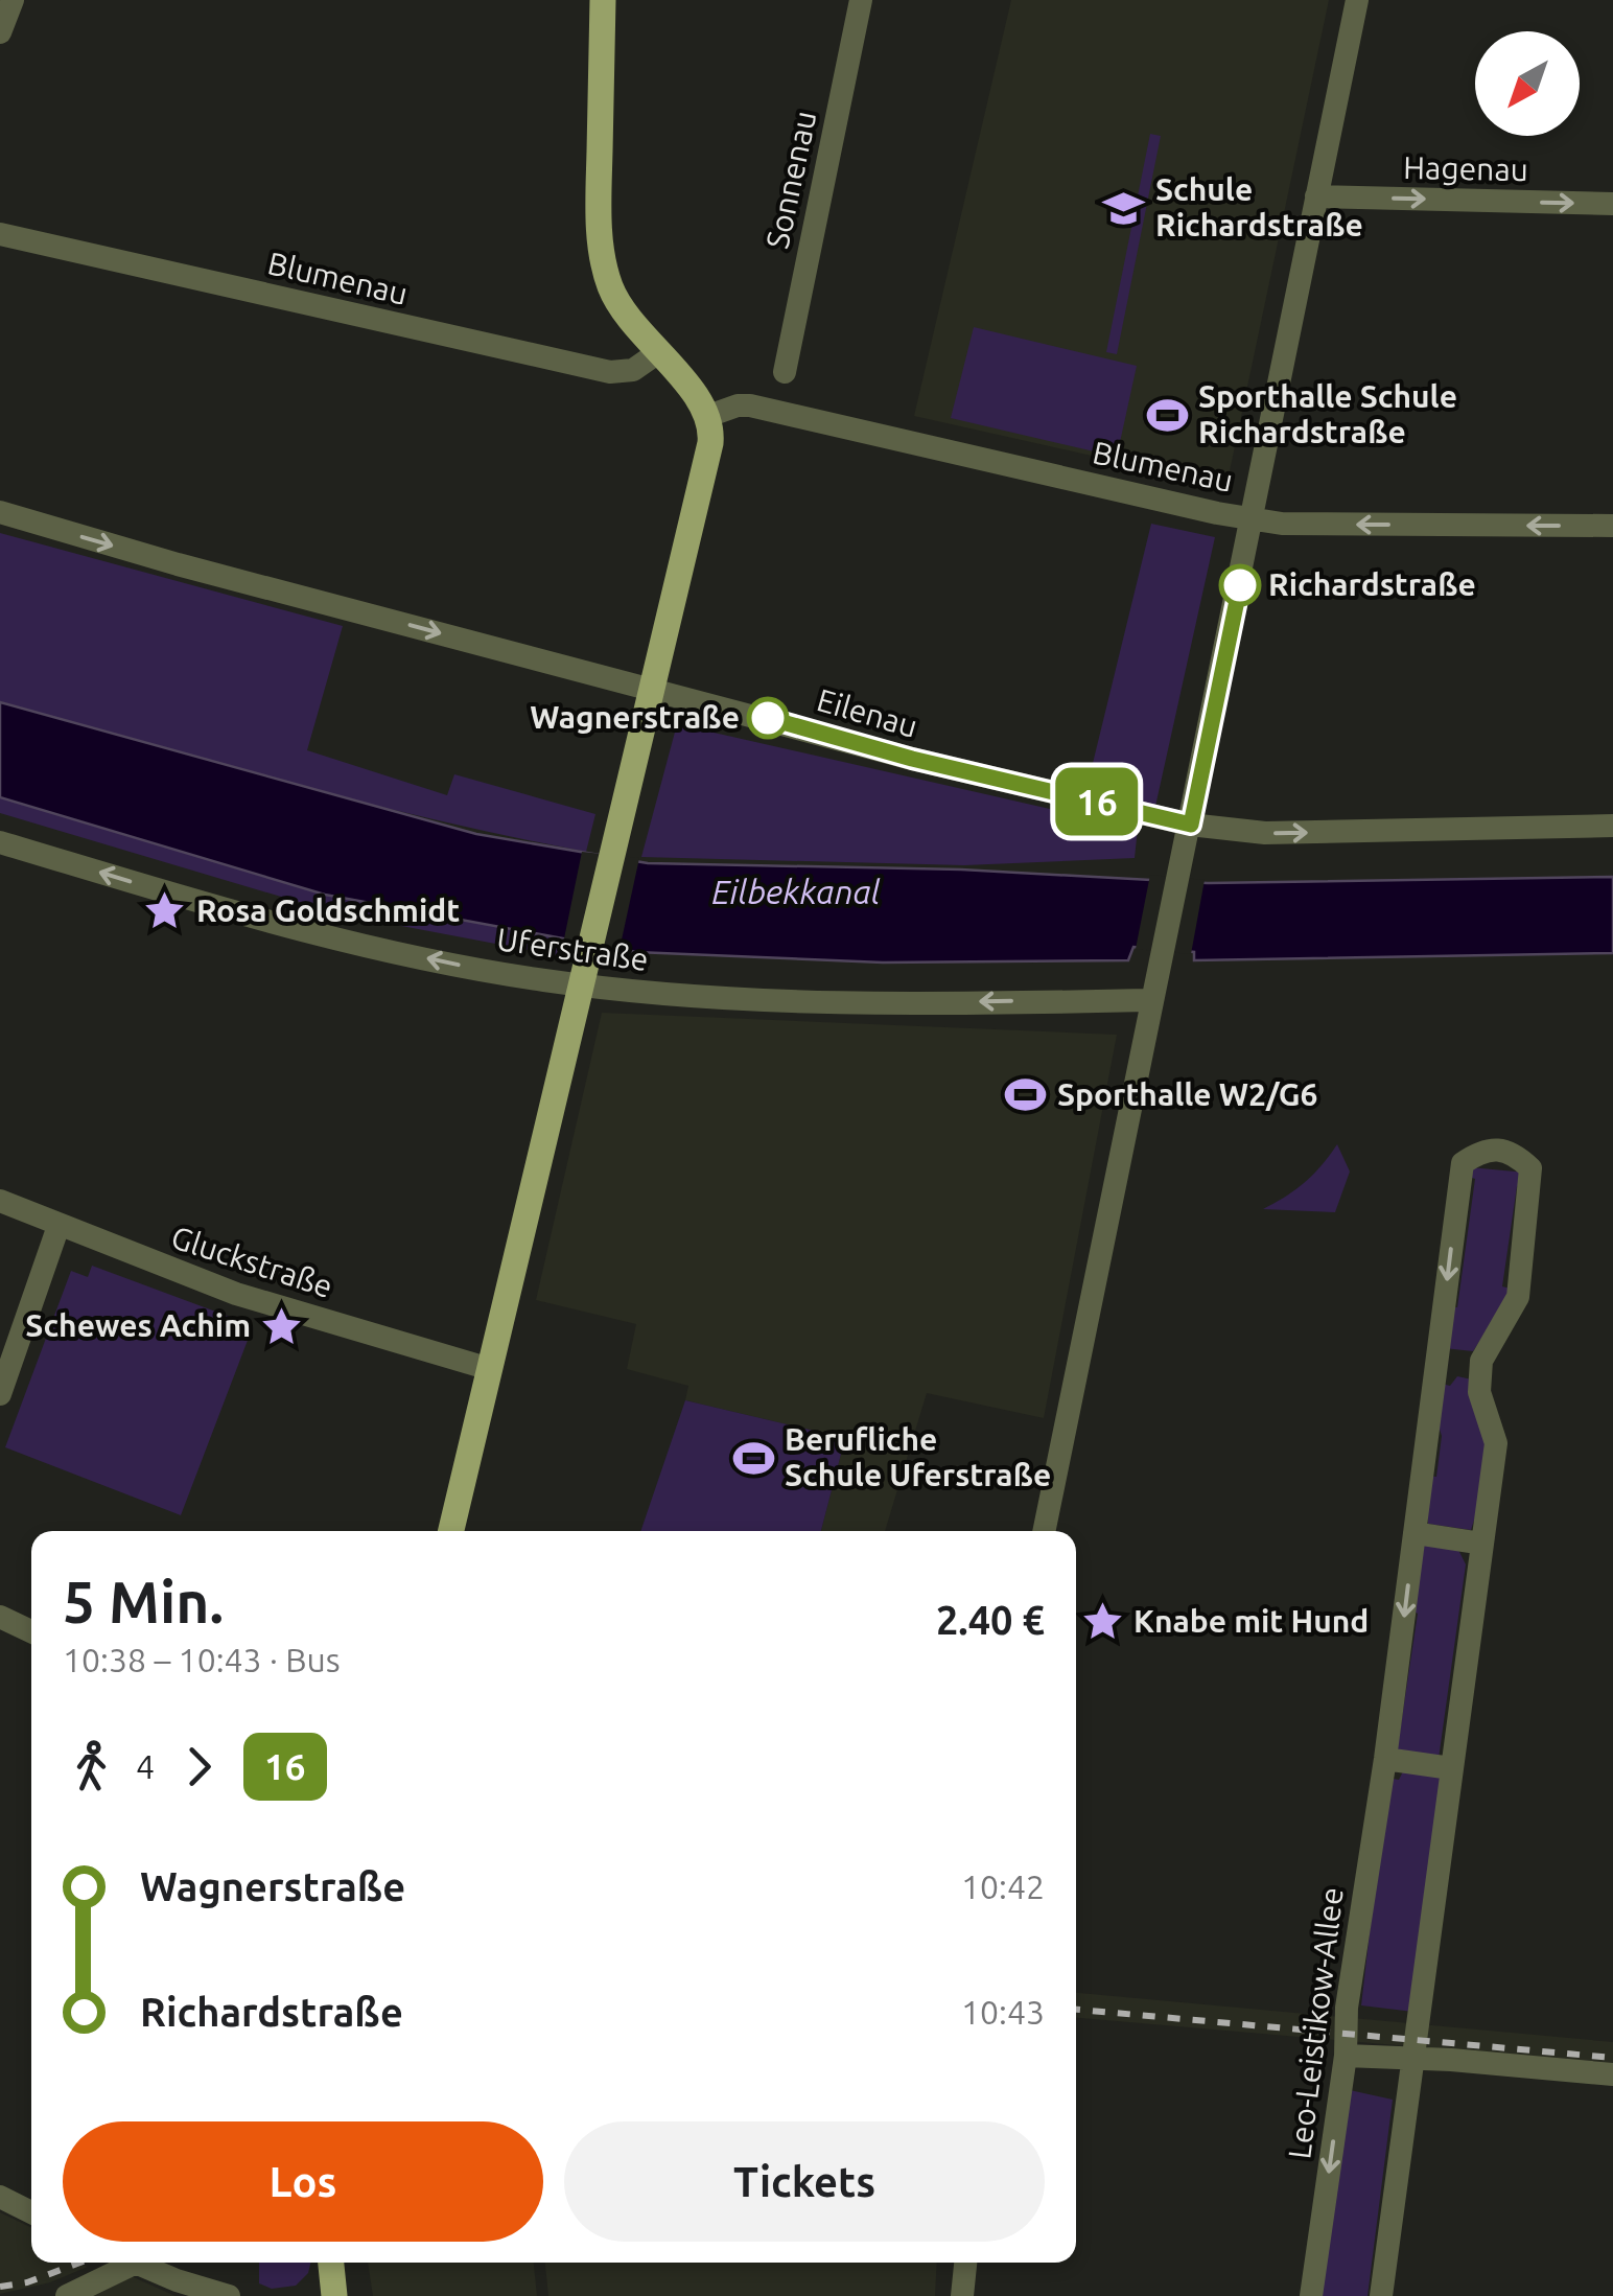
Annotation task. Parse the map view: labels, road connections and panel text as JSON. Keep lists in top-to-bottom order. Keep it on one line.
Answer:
{"streets":{"street":["Hagenau","Sonnenau","Blumenau","Eilenau","Uferstraße","Gluckstraße","Leo-Leistikow-Allee"]},"one_way":["Hagenau","Eilenau","Uferstraße"],"water":["Eilbekkanal"],"places":{"school or university":["Schule Richardstraße"],"sports":["Sporthalle Schule Richardstraße","Sporthalle W2/G6","Berufliche Schule Uferstraße"],"other":["Richardstraße","Wagnerstraße"],"place":["Rosa Goldschmidt","Schewes Achim","Knabe mit Hund"]},"lines":["bus line 16"],"north":"bottom left","page":{"on_map":"16","heading":["5 Min.","10:38 – 10:43 · Bus","2.40 €"],"legs":["4","16"],"list":[{"name":"Wagnerstraße","value":"10:42"},{"name":"Richardstraße","value":"10:43"}],"buttons":["Los","Tickets"]}}
